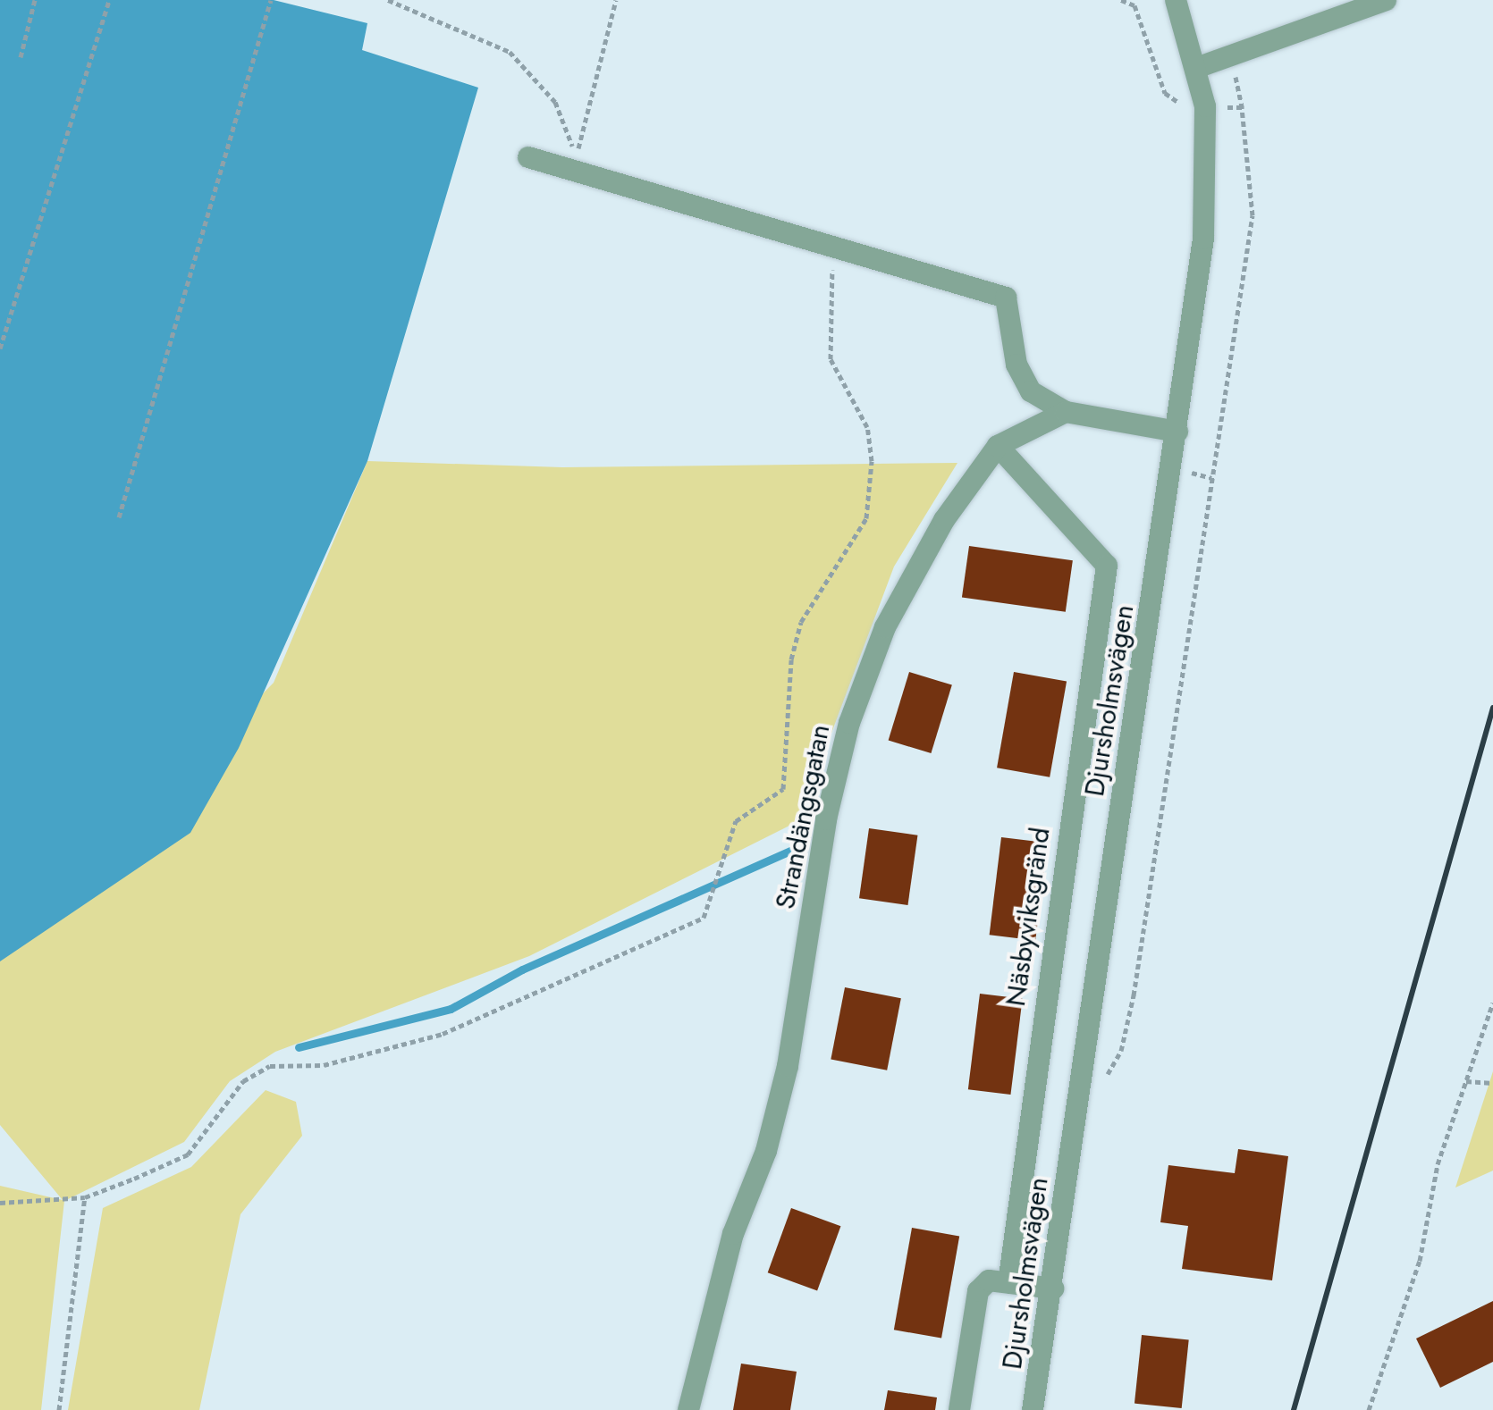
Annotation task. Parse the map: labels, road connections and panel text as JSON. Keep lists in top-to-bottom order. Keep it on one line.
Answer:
{"streets":{"street":["Djursholmsvägen","Strandängsgatan","Näsbyviksgränd"]},"crossings":[["Strandängsgatan","Näsbyviksgränd"]]}
